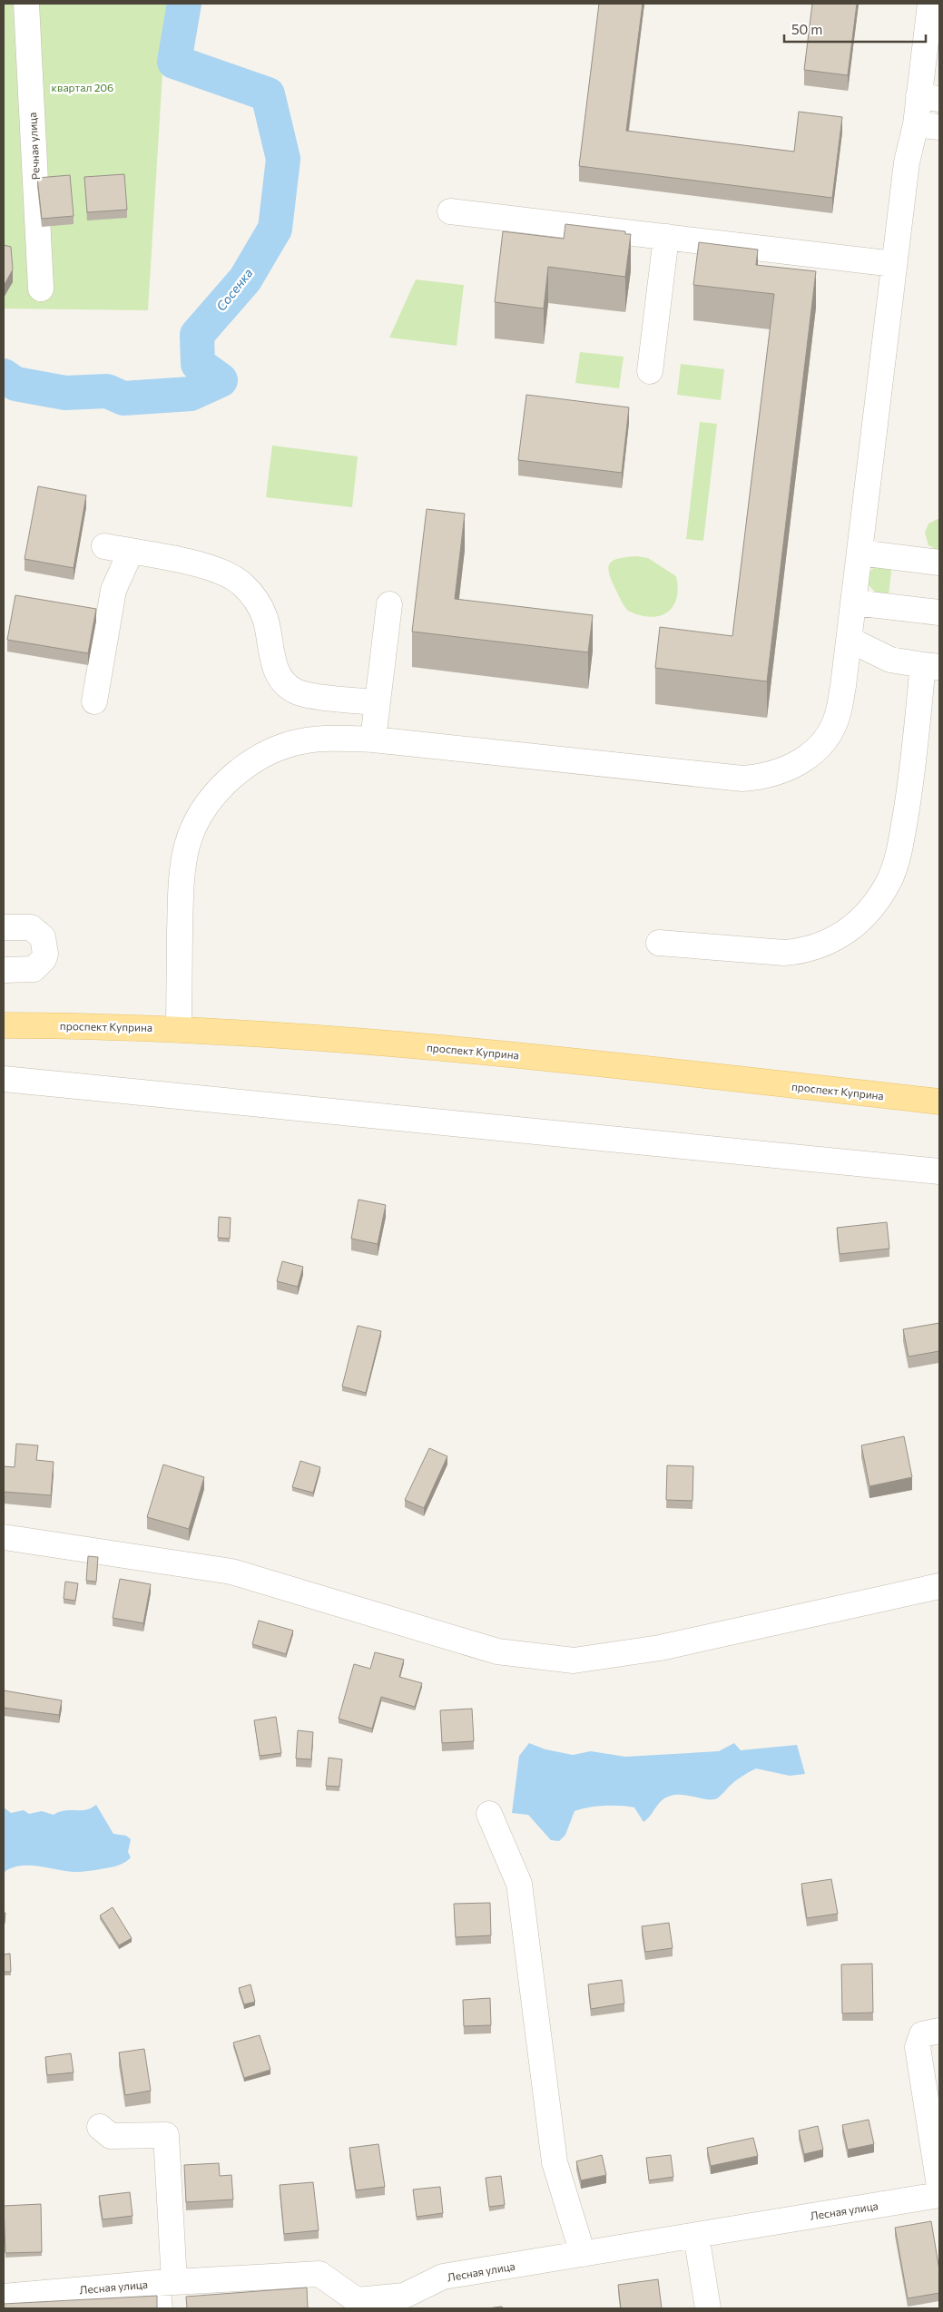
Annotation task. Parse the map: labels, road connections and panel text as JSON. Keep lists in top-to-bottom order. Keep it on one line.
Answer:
{"streets":{"main road":["проспект Куприна"],"street":["Речная улица","Лесная улица"]},"water":["Сосенка"],"parks":["квартал 206"],"scale_bar":"50 m"}
